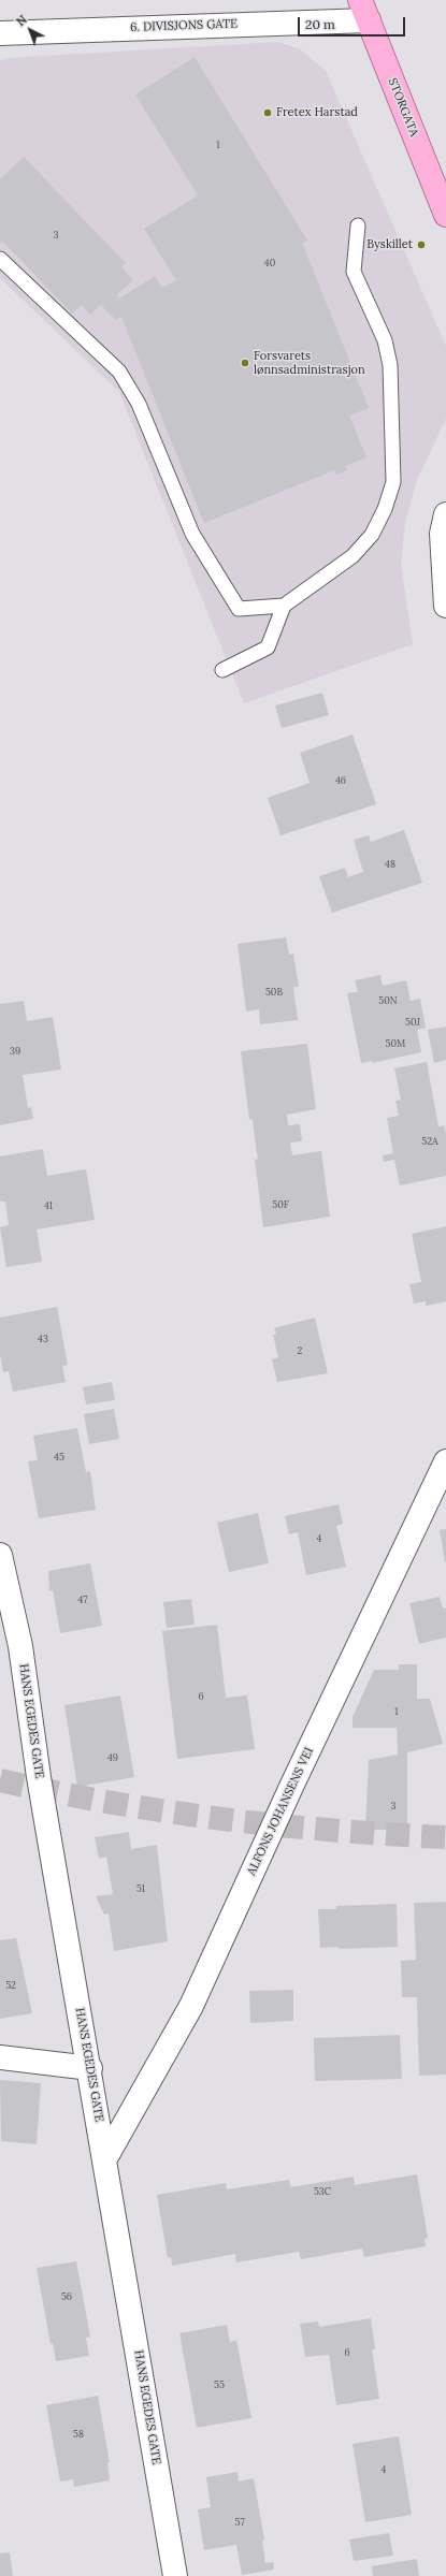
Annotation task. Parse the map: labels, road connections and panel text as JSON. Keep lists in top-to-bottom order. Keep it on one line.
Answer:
{"streets":{"highway":["STORGATA"],"street":["6. DIVISJONS GATE","HANS EGEDES GATE","ALFONS JOHANSENS VEI"]},"crossings":[["6. DIVISJONS GATE","STORGATA"],["HANS EGEDES GATE","ALFONS JOHANSENS VEI"]],"places":["Fretex Harstad","Byskillet","Forsvarets lønnsadministrasjon"],"house_numbers":["1","3","40","46","48","50B","50N","50J","50M","39","52A","50F","41","43","2","45","4","47","6","1","49","3","51","52","53C","56","6","55","58","4","57"],"scale_bar":"20 m","north":"top left"}
